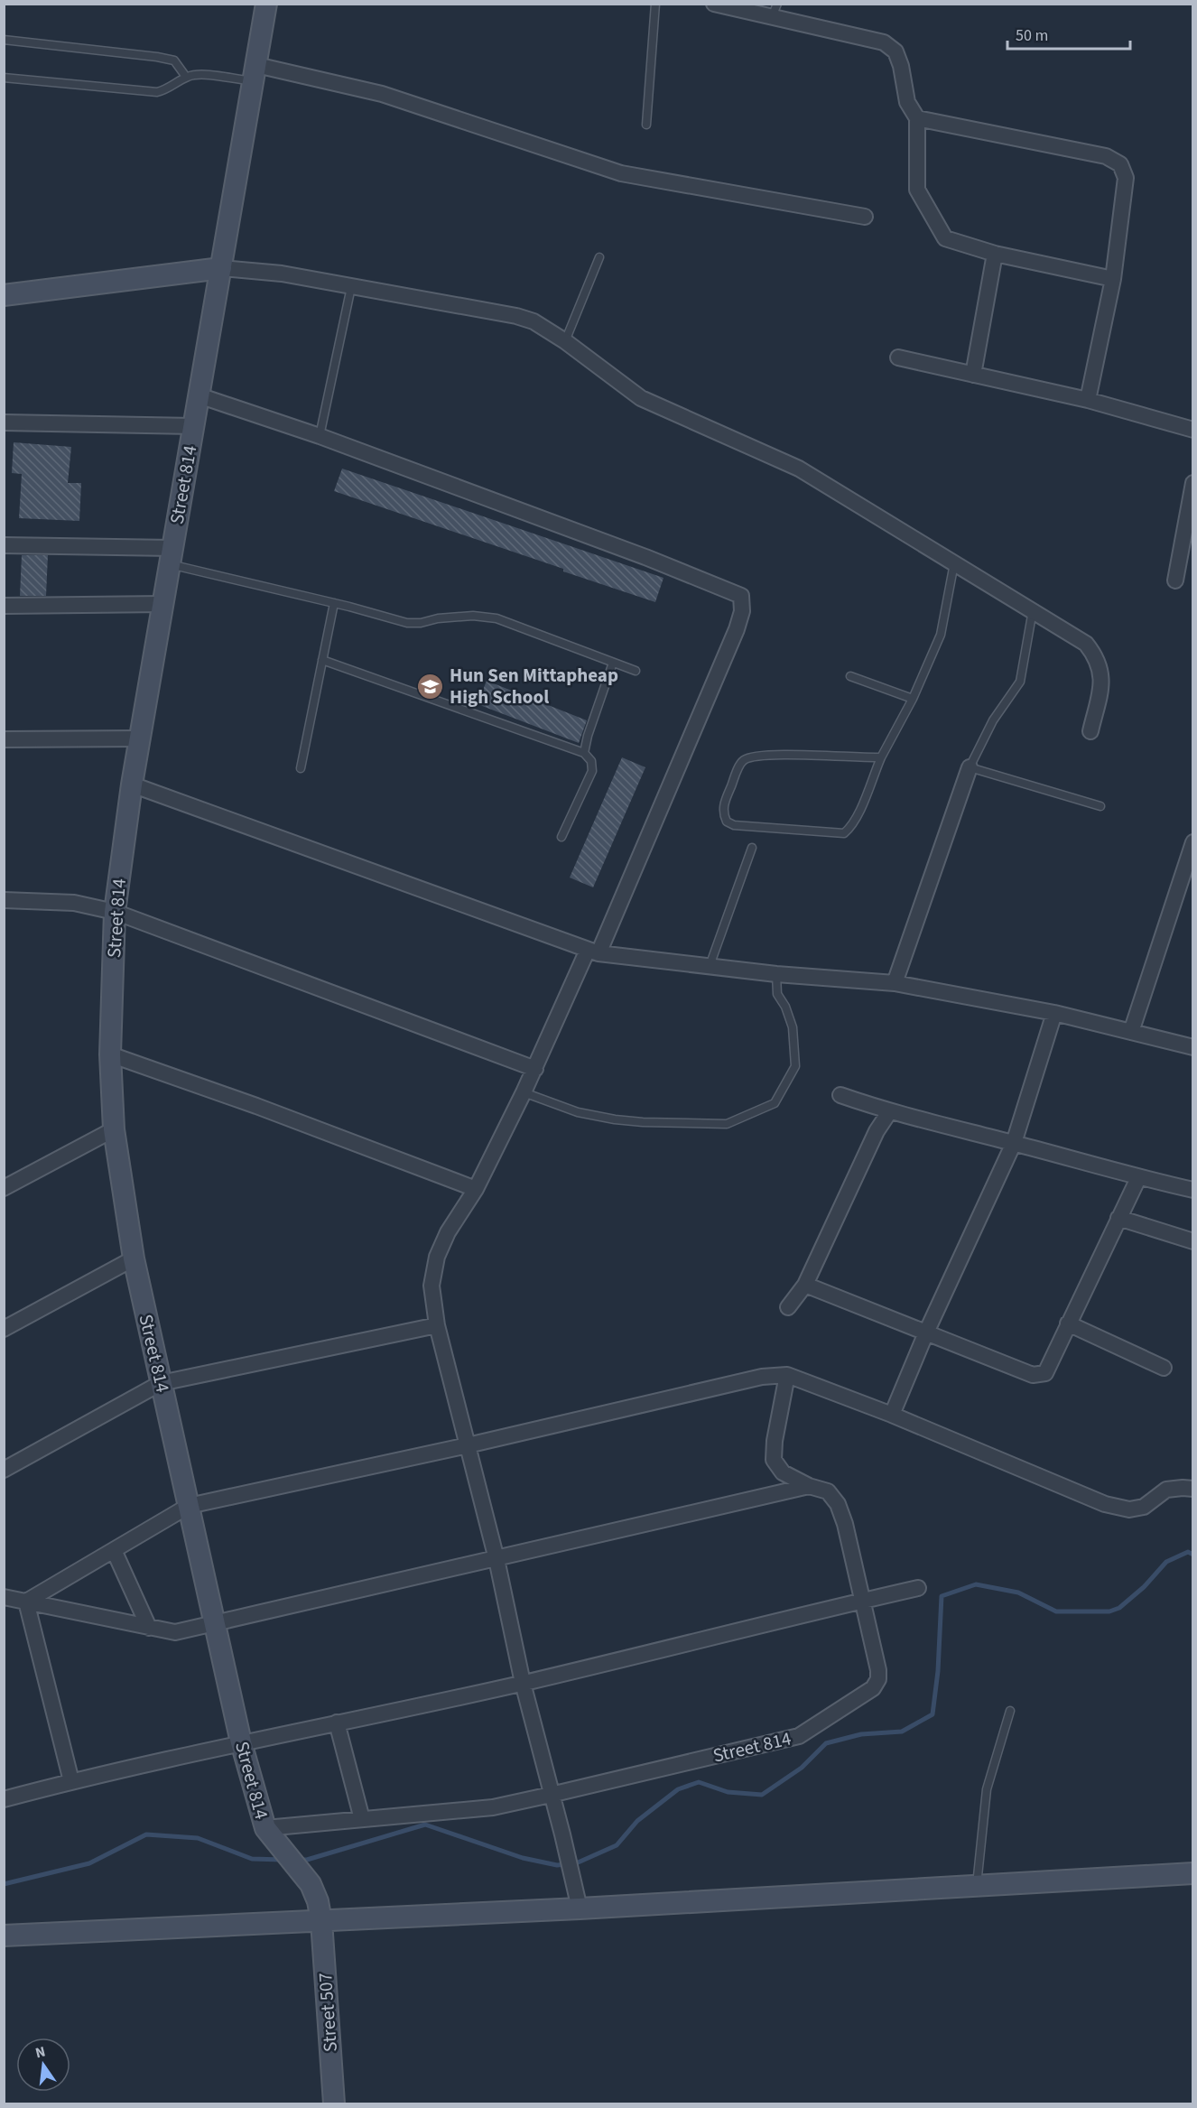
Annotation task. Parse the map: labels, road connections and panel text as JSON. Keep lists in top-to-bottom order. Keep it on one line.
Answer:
{"streets":{"street":["Street 814","Street 507"]},"crossings":[["Street 814","Street 507"]],"places":{"school or university":["Hun Sen Mittapheap High School"]},"scale_bar":"50 m","north":"top"}
